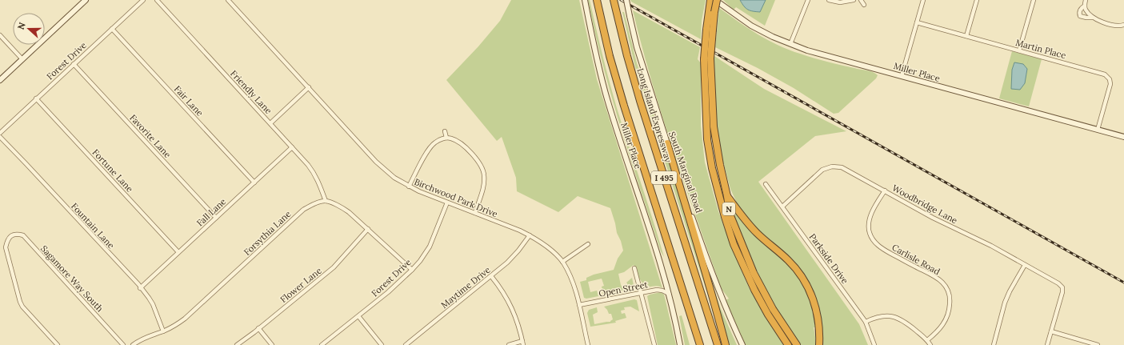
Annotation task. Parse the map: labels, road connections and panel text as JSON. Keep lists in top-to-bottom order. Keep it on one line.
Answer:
{"streets":{"highway":["Long Island Expressway","I 495","N"],"main road":["Miller Place","South Marginal Road"],"street":["Martin Place","Forest Drive","Friendly Lane","Fair Lane","Favorite Lane","Fortune Lane","Birchwood Park Drive","Woodbridge Lane","Fall Lane","Fountain Lane","Forsythia Lane","Parkside Drive","Carlisle Road","Sagamore Way South","Flower Lane","Maytime Drive","Open Street"]},"crossings":[["Martin Place","Miller Place"],["Forest Drive","Fair Lane"],["Forest Drive","Favorite Lane"],["Forest Drive","Fortune Lane"],["Forest Drive","Birchwood Park Drive"],["Miller Place","N"],["Miller Place","Open Street"],["Friendly Lane","Fall Lane"],["Friendly Lane","Forsythia Lane"],["Fair Lane","Fall Lane"],["Favorite Lane","Fall Lane"],["Fortune Lane","Fall Lane"],["Birchwood Park Drive","Maytime Drive"],["Birchwood Park Drive","Open Street"],["Woodbridge Lane","Parkside Drive"],["Woodbridge Lane","Carlisle Road"],["Fall Lane","Fountain Lane"],["Fountain Lane","Forsythia Lane"]],"north":"left"}
